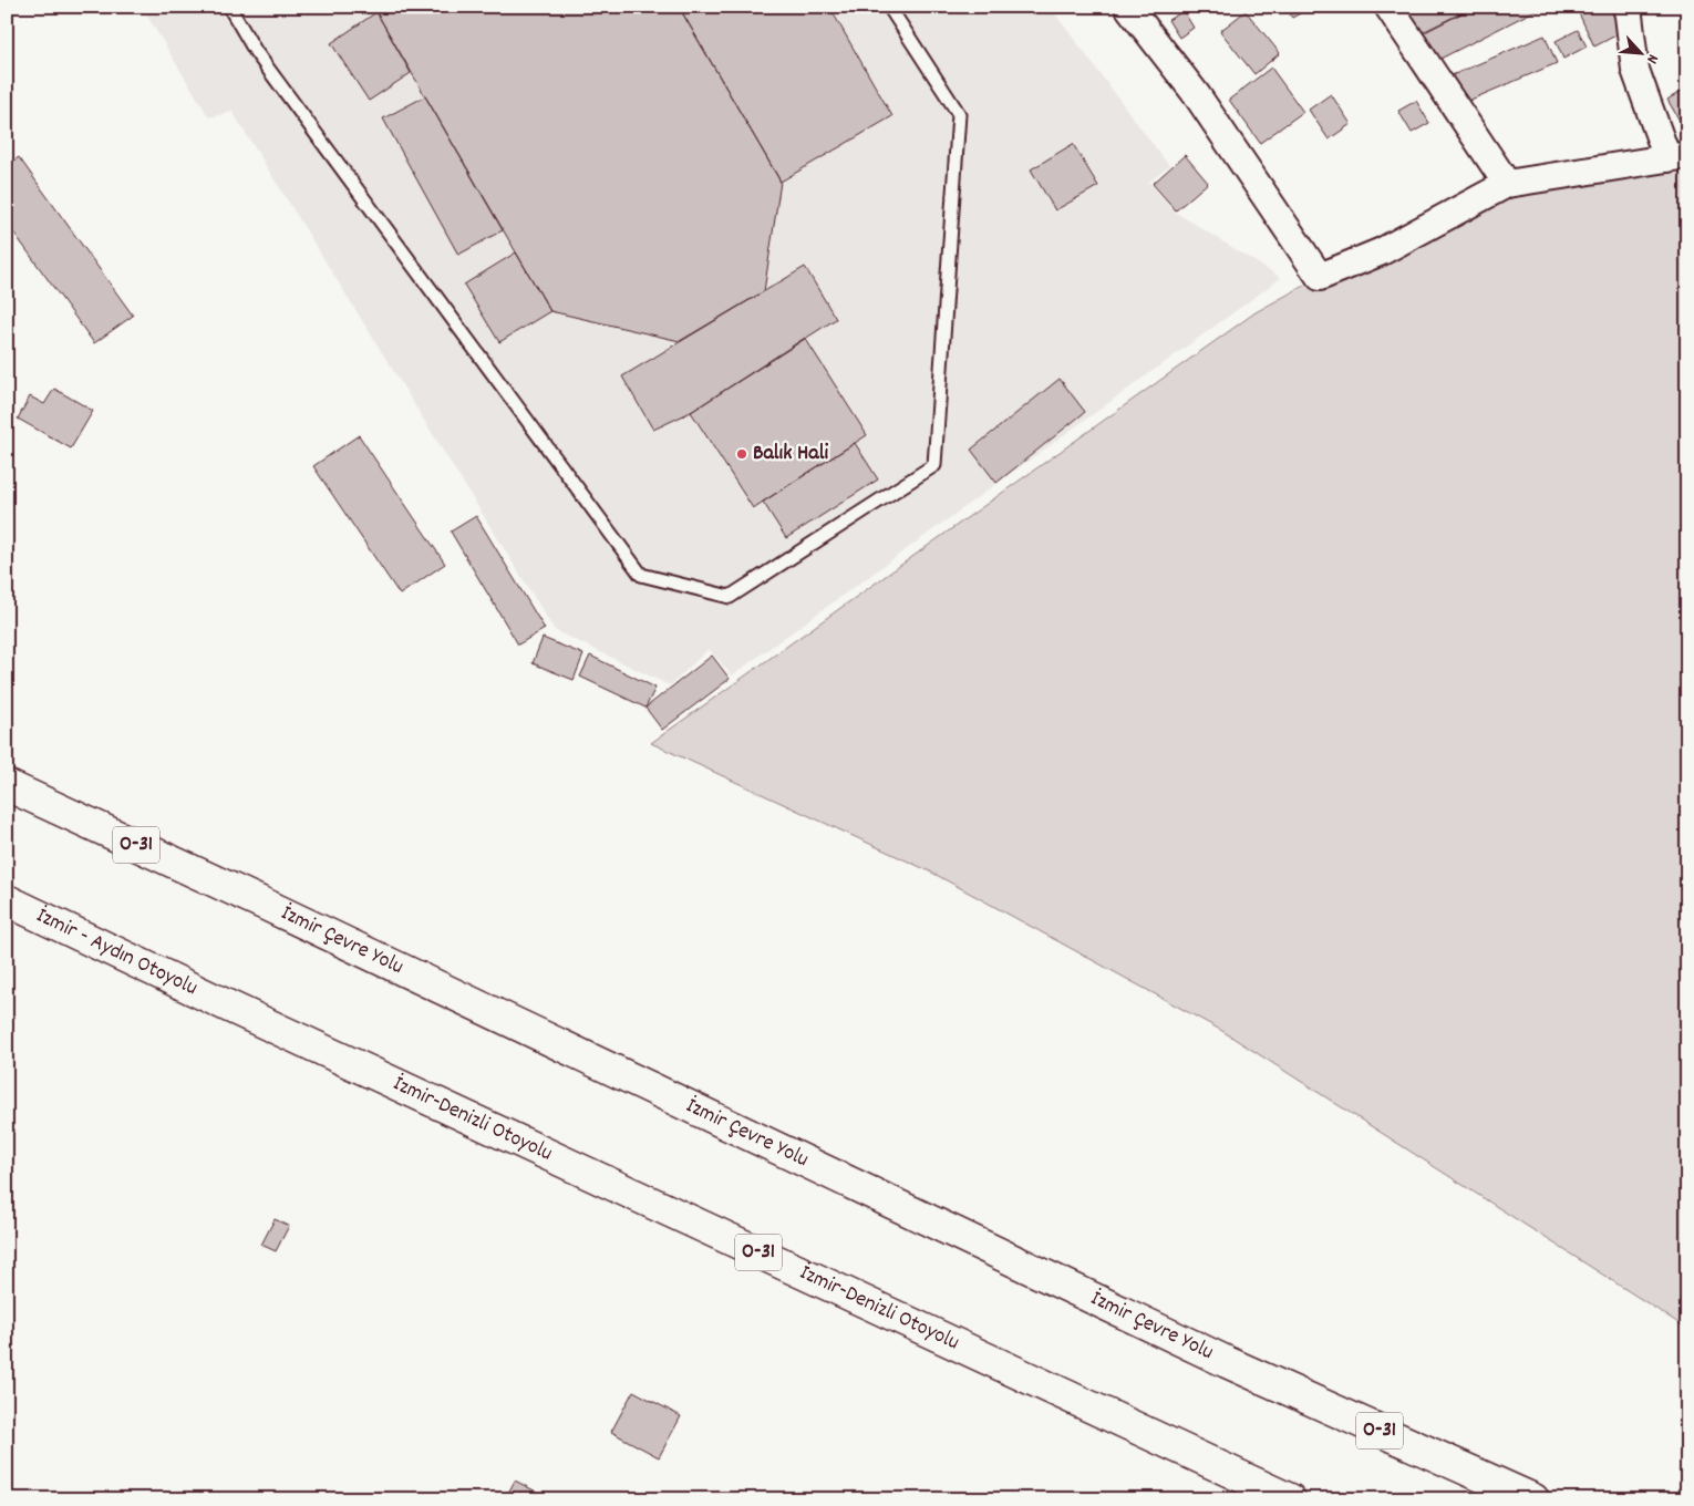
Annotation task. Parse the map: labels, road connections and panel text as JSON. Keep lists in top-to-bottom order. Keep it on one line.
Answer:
{"streets":{"highway":["O-31","İzmir Çevre Yolu","İzmir - Aydın Otoyolu","İzmir-Denizli Otoyolu"]},"crossings":[["İzmir - Aydın Otoyolu","İzmir-Denizli Otoyolu"]],"places":["Balık Hali"],"north":"bottom right"}
